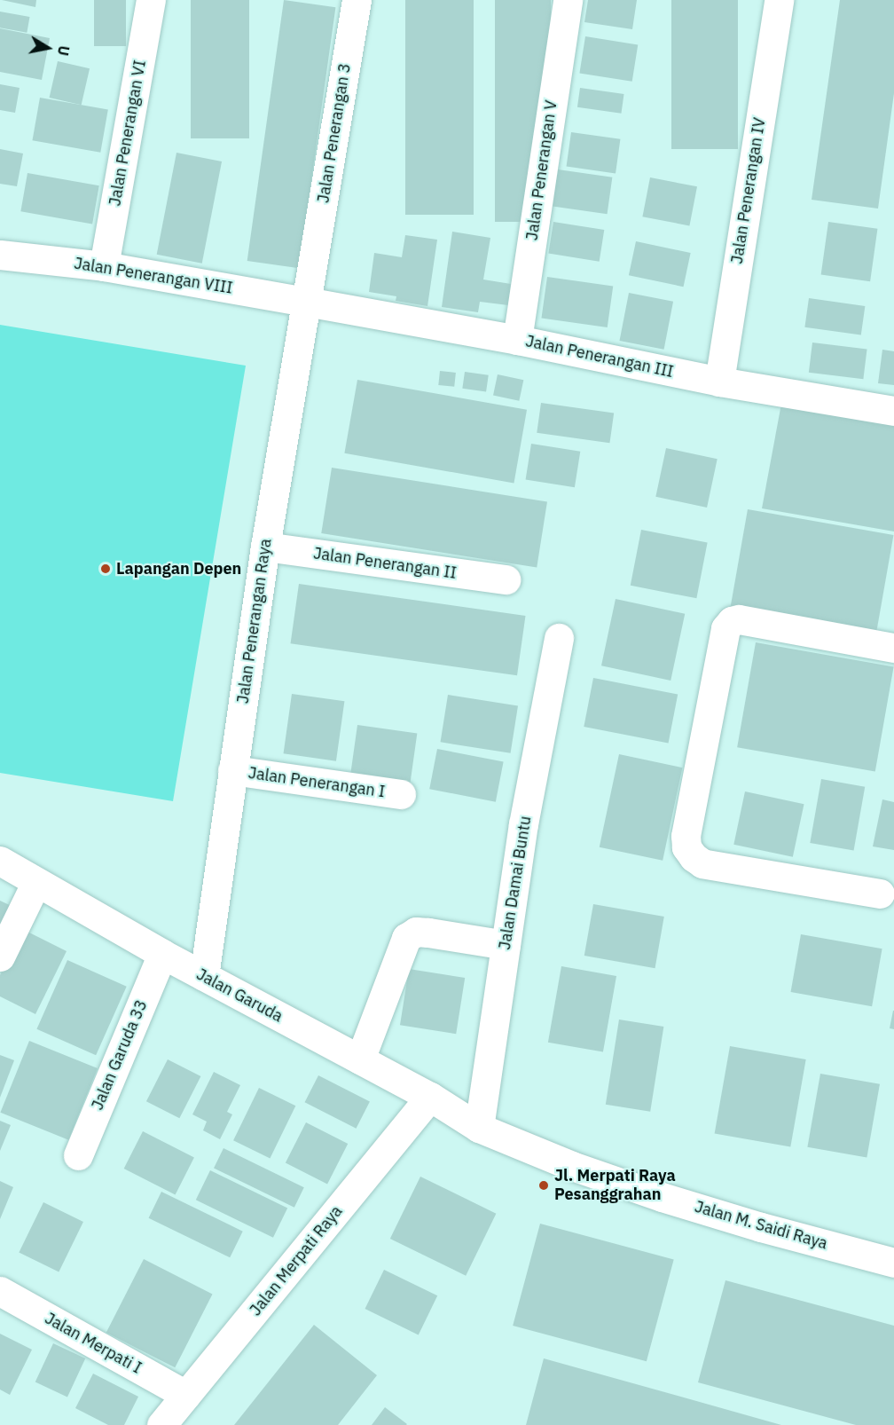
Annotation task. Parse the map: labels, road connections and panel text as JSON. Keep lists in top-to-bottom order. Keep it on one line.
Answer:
{"streets":{"street":["Jalan Penerangan VI","Jalan Penerangan 3","Jalan Penerangan V","Jalan Penerangan IV","Jalan Penerangan VIII","Jalan Penerangan III","Jalan Penerangan II","Jalan Penerangan Raya","Jalan Penerangan I","Jalan Damai Buntu","Jalan Garuda","Jalan Garuda 33","Jalan M. Saidi Raya","Jalan Merpati Raya","Jalan Merpati I"]},"crossings":[["Jalan Penerangan VI","Jalan Penerangan VIII"],["Jalan Penerangan 3","Jalan Penerangan Raya"],["Jalan Penerangan V","Jalan Penerangan III"],["Jalan Penerangan IV","Jalan Penerangan III"],["Jalan Penerangan VIII","Jalan Penerangan III"],["Jalan Penerangan VIII","Jalan Penerangan Raya"],["Jalan Penerangan III","Jalan Penerangan Raya"],["Jalan Penerangan II","Jalan Penerangan Raya"],["Jalan Penerangan Raya","Jalan Penerangan I"],["Jalan Penerangan Raya","Jalan Garuda"],["Jalan Damai Buntu","Jalan Garuda"],["Jalan Damai Buntu","Jalan M. Saidi Raya"],["Jalan Garuda","Jalan Garuda 33"],["Jalan Garuda","Jalan M. Saidi Raya"],["Jalan Garuda","Jalan Merpati Raya"],["Jalan Merpati Raya","Jalan Merpati I"]],"places":["Lapangan Depen","Jl. Merpati Raya Pesanggrahan"],"north":"right"}
